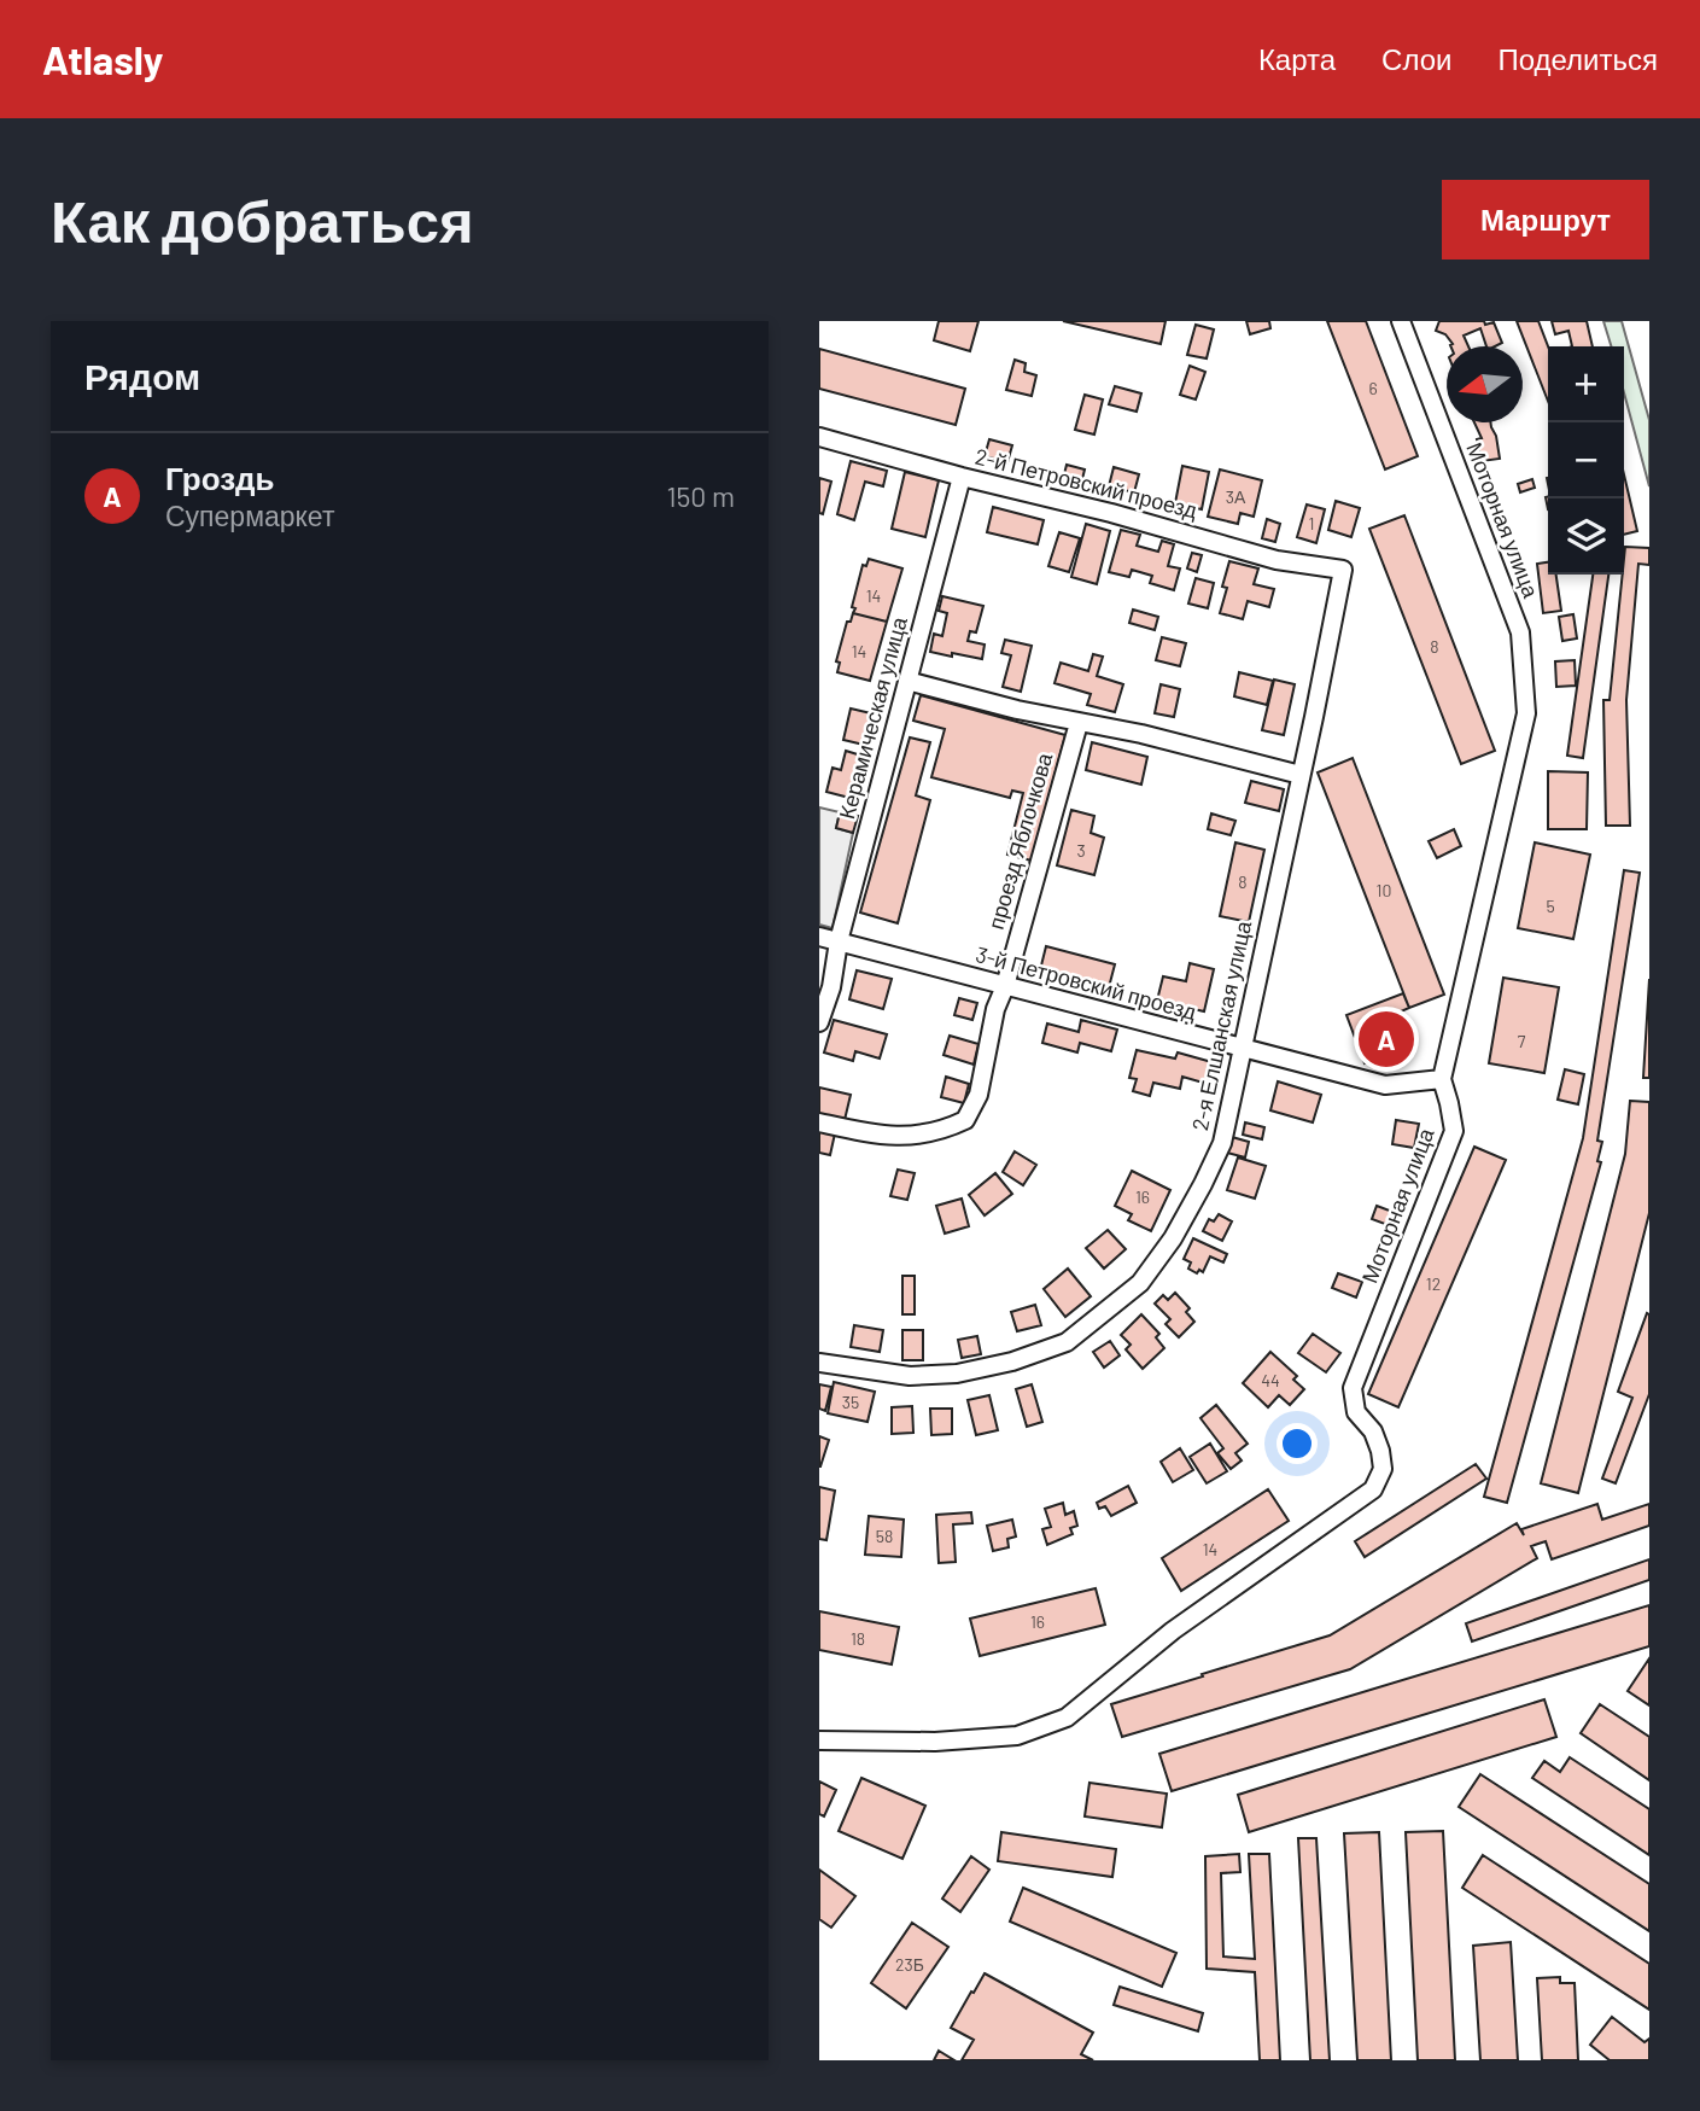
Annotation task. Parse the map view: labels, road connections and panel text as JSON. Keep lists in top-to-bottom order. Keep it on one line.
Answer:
{"streets":{"street":["2-й Петровский проезд","Моторная улица","Керамическая улица","проезд Яблочкова","3-й Петровский проезд","2-я Елшанская улица"]},"crossings":[["2-й Петровский проезд","Керамическая улица"],["2-й Петровский проезд","2-я Елшанская улица"],["Моторная улица","3-й Петровский проезд"],["Керамическая улица","3-й Петровский проезд"],["проезд Яблочкова","3-й Петровский проезд"],["3-й Петровский проезд","2-я Елшанская улица"]],"house_numbers":["6","3А","1","14","8","14","3","8","10","5","7","16","12","44","35","58","14","16","18","23Б"],"north":"left","page":{"header":"Atlasly","nav":["Карта","Слои","Поделиться"],"buttons":"Маршрут","title":"Как добраться","heading":"Рядом","map_buttons":["+","−"],"list":[{"mark":"A","name":"Гроздь","note":"Супермаркет","value":"150 m"}],"pins":"A"}}
